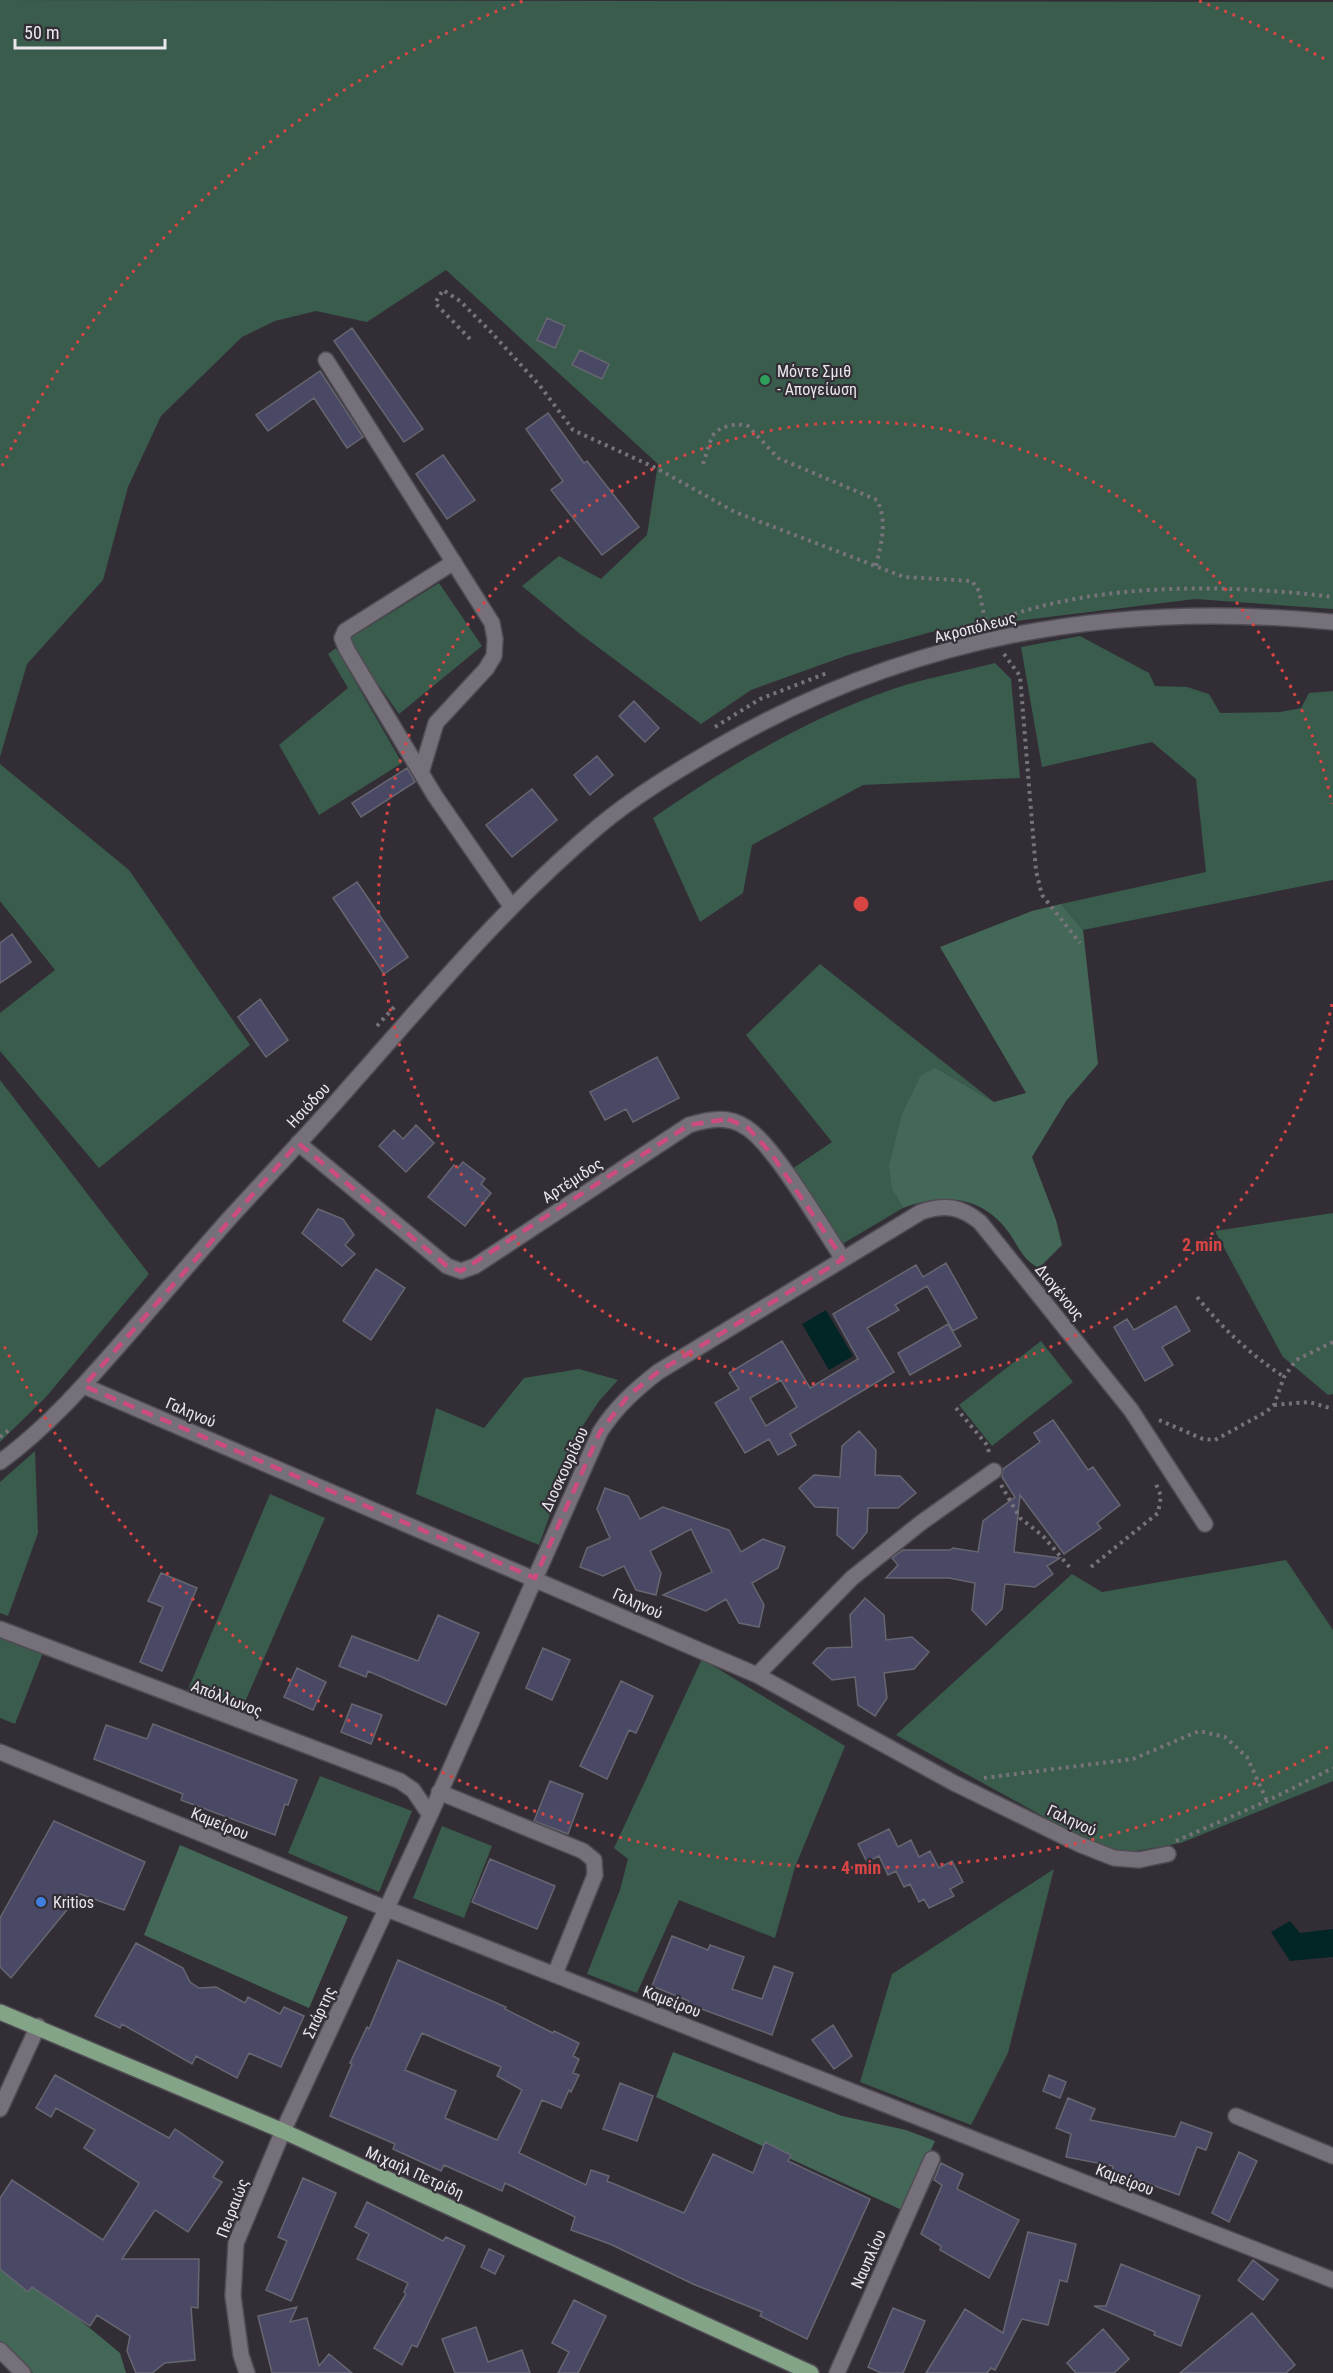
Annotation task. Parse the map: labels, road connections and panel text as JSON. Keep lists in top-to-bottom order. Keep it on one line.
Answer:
{"streets":{"main road":["Μιχαήλ Πετρίδη"],"street":["Ακροπόλεως","Ησιόδου","Αρτέμιδος","Διογένους","Γαληνού","Διοσκουρίδου","Απόλλωνος","Καμείρου","Σπάρτης","Πειραιώς","Ναυπλίου"]},"crossings":[["Ακροπόλεως","Ησιόδου"],["Ησιόδου","Αρτέμιδος"],["Ησιόδου","Γαληνού"],["Αρτέμιδος","Διοσκουρίδου"],["Διογένους","Διοσκουρίδου"],["Γαληνού","Διοσκουρίδου"],["Διοσκουρίδου","Απόλλωνος"],["Διοσκουρίδου","Καμείρου"],["Διοσκουρίδου","Σπάρτης"],["Καμείρου","Σπάρτης"],["Σπάρτης","Μιχαήλ Πετρίδη"],["Σπάρτης","Πειραιώς"],["Μιχαήλ Πετρίδη","Πειραιώς"]],"places":["Μόντε Σμιθ - Απογείωση","Kritios"],"scale_bar":"50 m","rings":["2 min","4 min"]}
